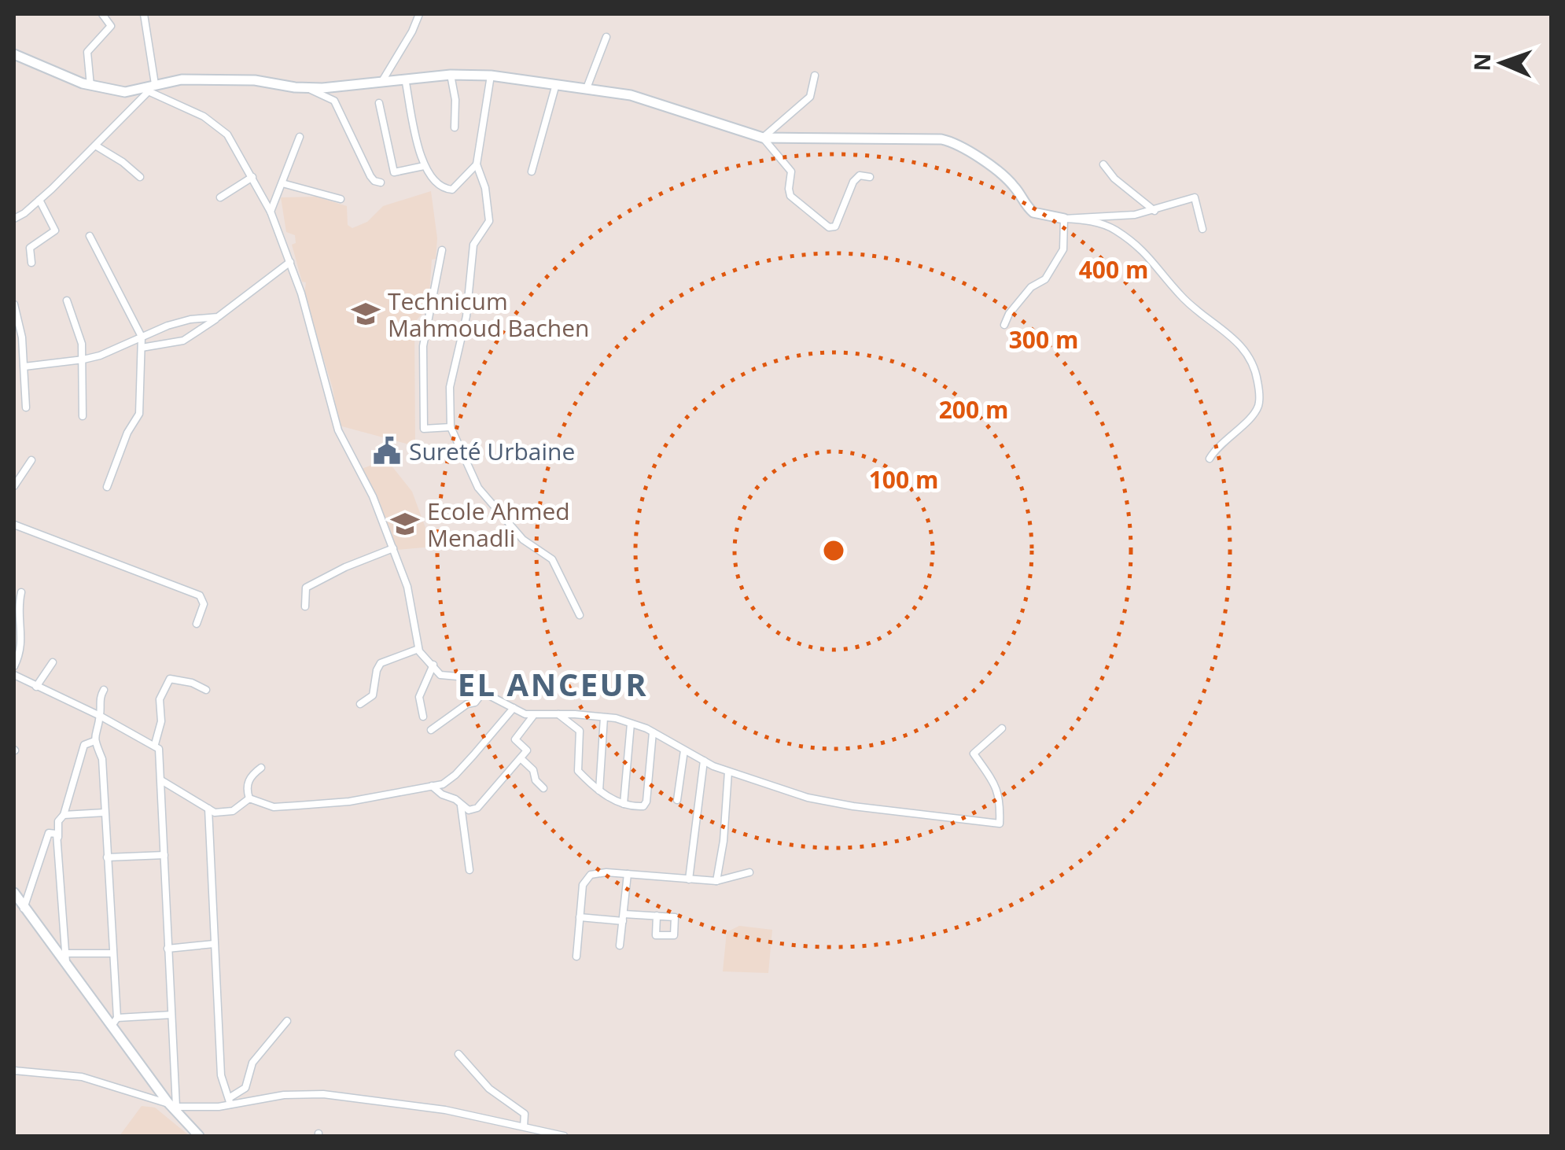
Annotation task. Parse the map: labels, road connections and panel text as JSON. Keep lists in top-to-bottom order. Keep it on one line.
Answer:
{"districts":["EL ANCEUR"],"places":{"school or university":["Technicum Mahmoud Bachen","Ecole Ahmed Menadli"],"public building":["Sureté Urbaine"]},"north":"left","rings":["400 m","300 m","200 m","100 m"]}
